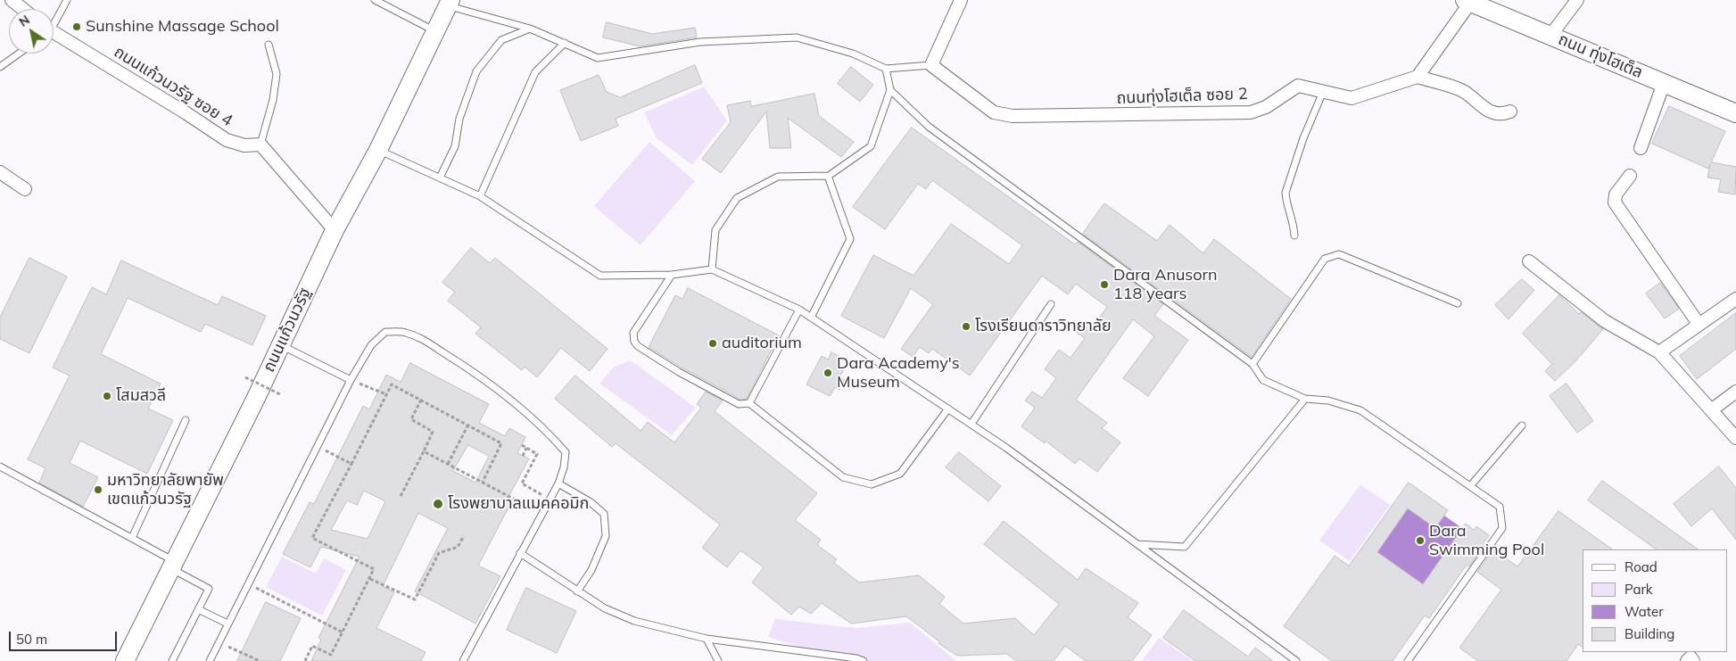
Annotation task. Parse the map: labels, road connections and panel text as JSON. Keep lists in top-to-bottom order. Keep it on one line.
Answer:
{"streets":{"street":["ถนน ทุ่งโฮเต็ล","ถนนแก้วนวรัฐ ซอย 4","ถนนทุ่งโฮเต็ล ซอย 2","ถนนแก้วนวรัฐ"]},"places":["Sunshine Massage School","Dara Anusorn 118 years","โรงเรียนดาราวิทยาลัย","auditorium","Dara Academy's Museum","โสมสวลี","มหาวิทยาลัยพายัพ เขตแก้วนวรัฐ","โรงพยาบาลแมคคอมิก","Dara Swimming Pool"],"legend":["Road","Park","Water","Building"],"scale_bar":"50 m","north":"top left"}
